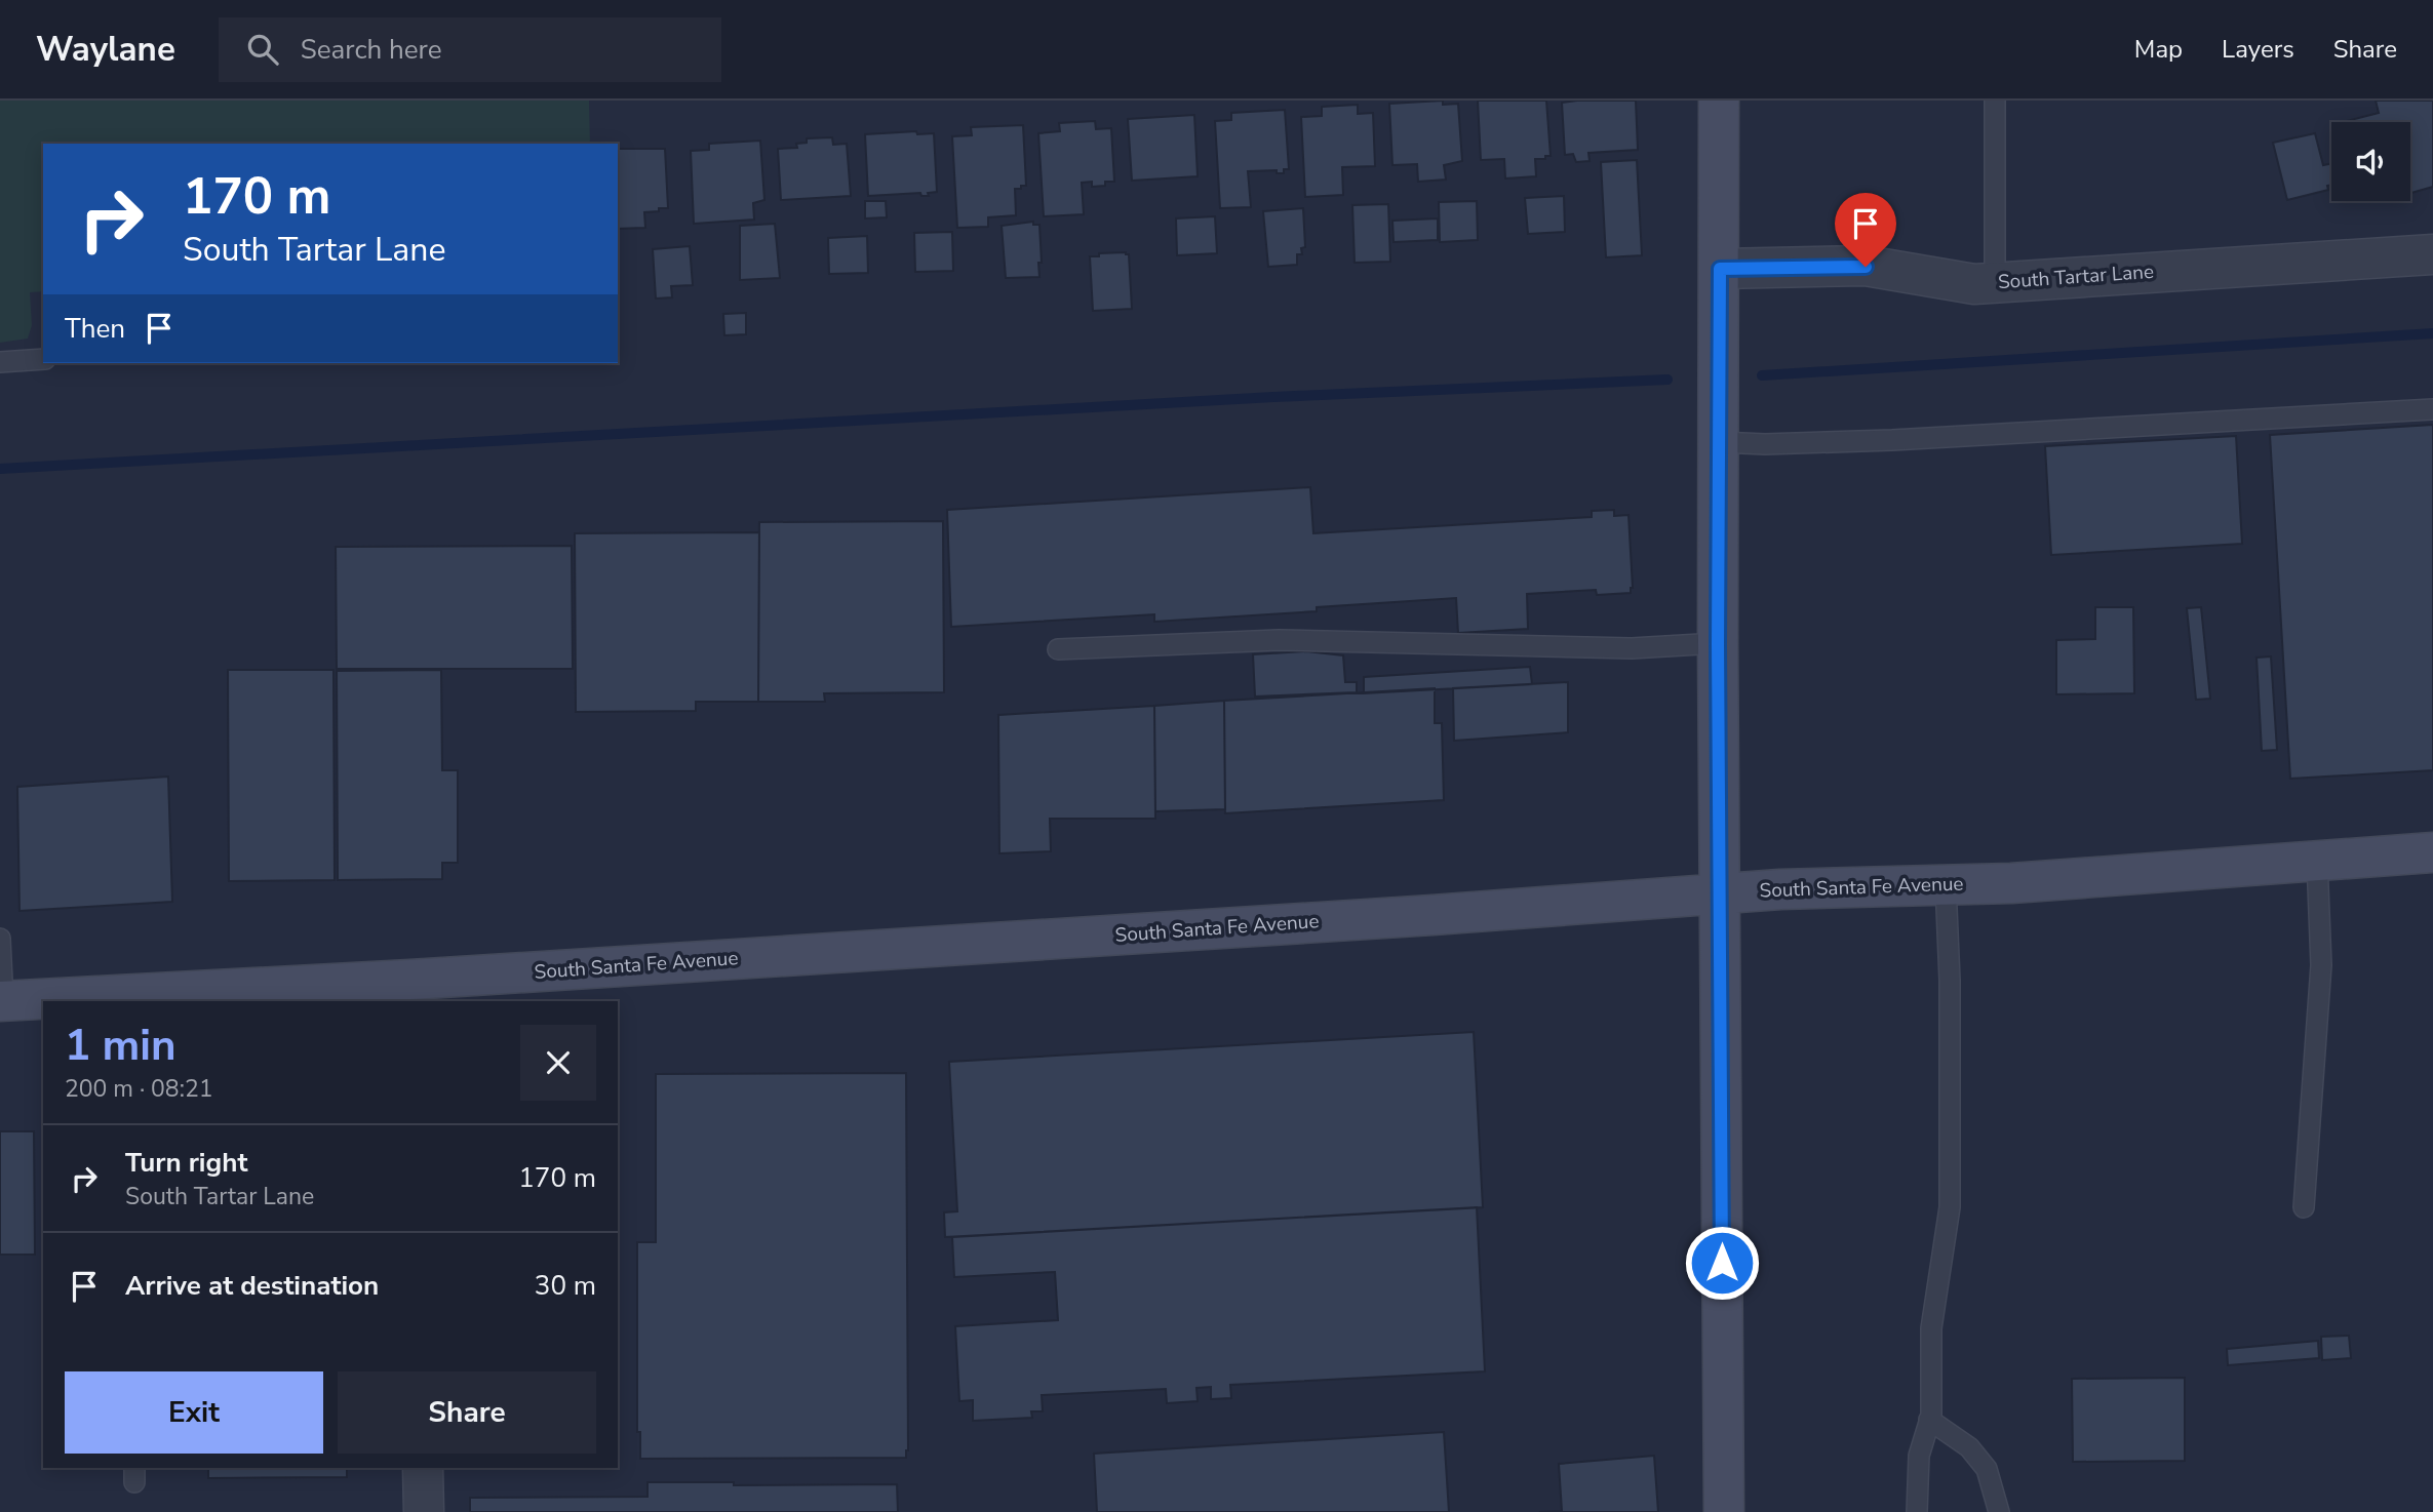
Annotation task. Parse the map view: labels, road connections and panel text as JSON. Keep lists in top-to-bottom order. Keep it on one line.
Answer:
{"streets":{"main road":["South Santa Fe Avenue"],"street":["South Tartar Lane"]},"page":{"header":"Waylane","search":"Search here","nav":["Map","Layers","Share"],"turn":["170 m","South Tartar Lane"],"then":"Then","heading":["1 min","200 m · 08:21"],"list":[{"name":"Turn right","note":"South Tartar Lane","value":"170 m"},{"name":"Arrive at destination","value":"30 m"}],"buttons":["Exit","Share"]}}
